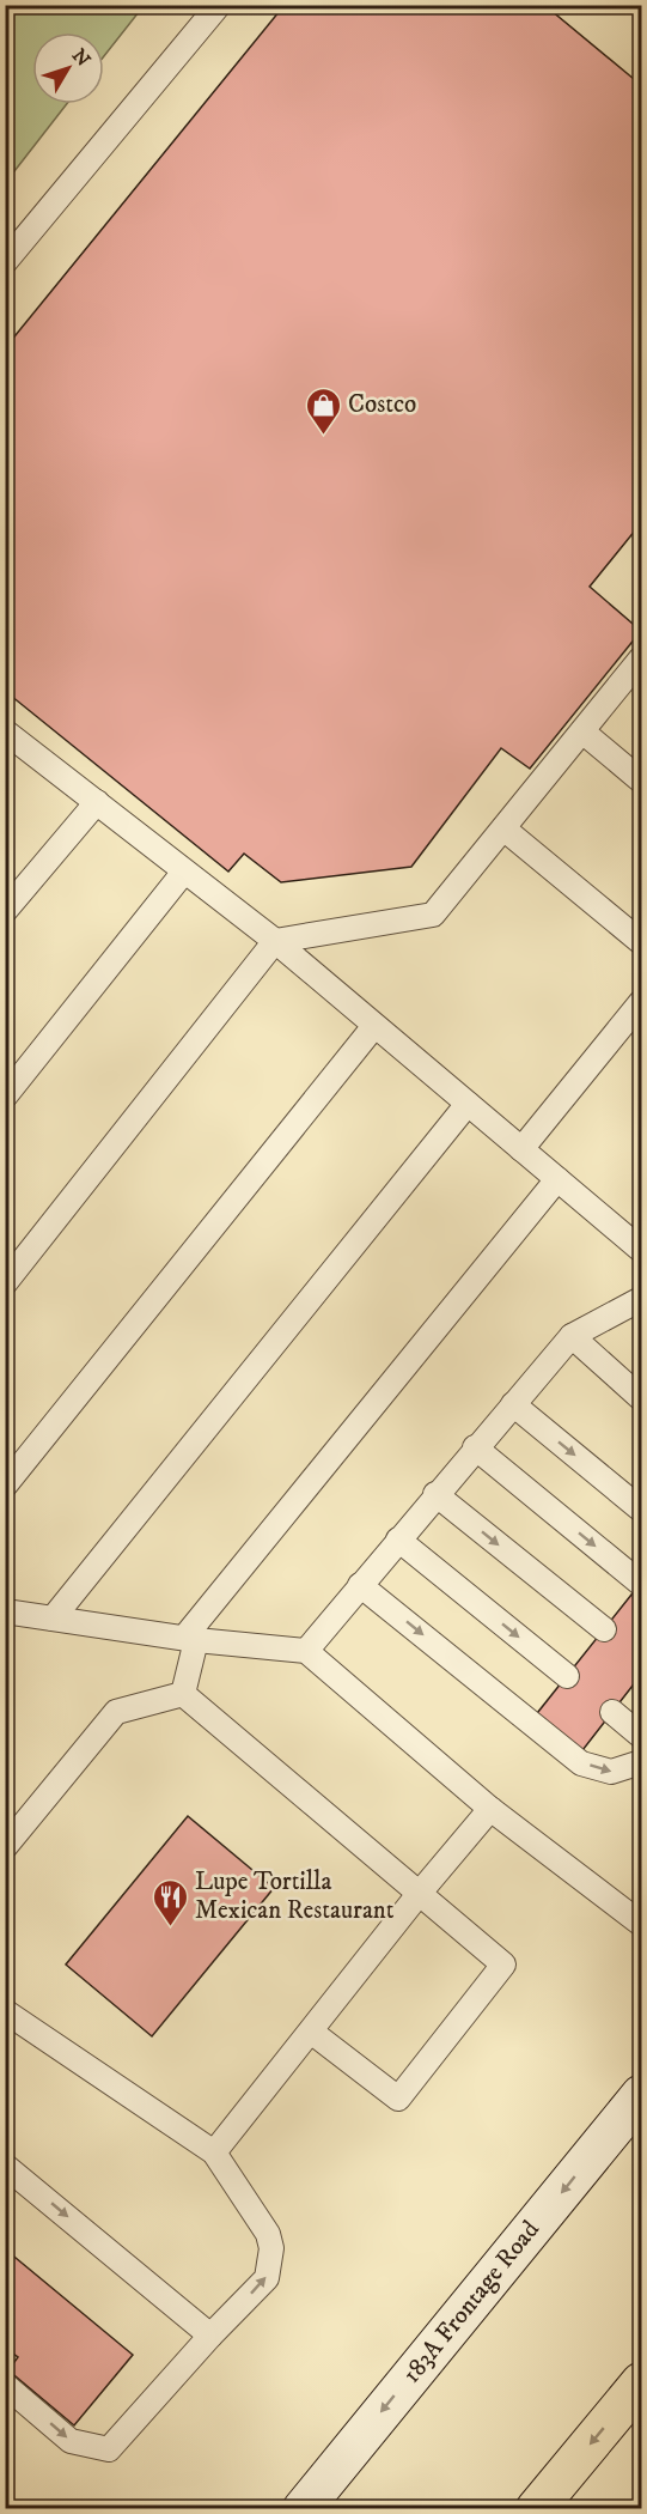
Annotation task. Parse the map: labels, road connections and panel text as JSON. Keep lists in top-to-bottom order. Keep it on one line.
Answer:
{"streets":{"main road":["183A Frontage Road"]},"one_way":["183A Frontage Road"],"places":{"shop":["Costco"],"restaurant":["Lupe Tortilla Mexican Restaurant"]},"north":"top right"}
